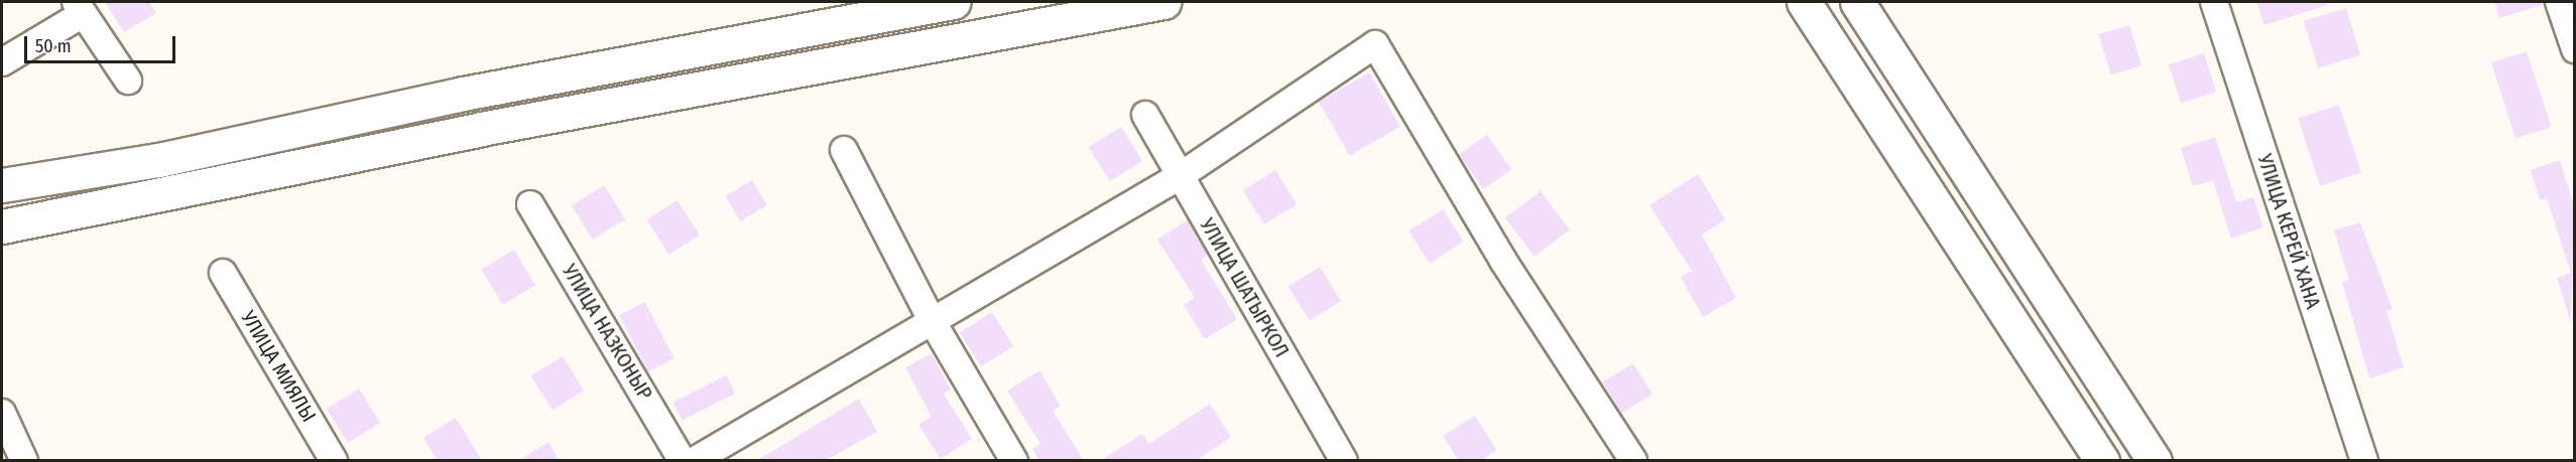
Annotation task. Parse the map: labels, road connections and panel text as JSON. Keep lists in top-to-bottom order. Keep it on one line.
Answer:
{"streets":{"street":["УЛИЦА КЕРЕЙ ХАНА","УЛИЦА ШАТЫРКОЛ","УЛИЦА НАЗКОНЫР","УЛИЦА МИЯЛЫ"]},"scale_bar":"50 m"}
